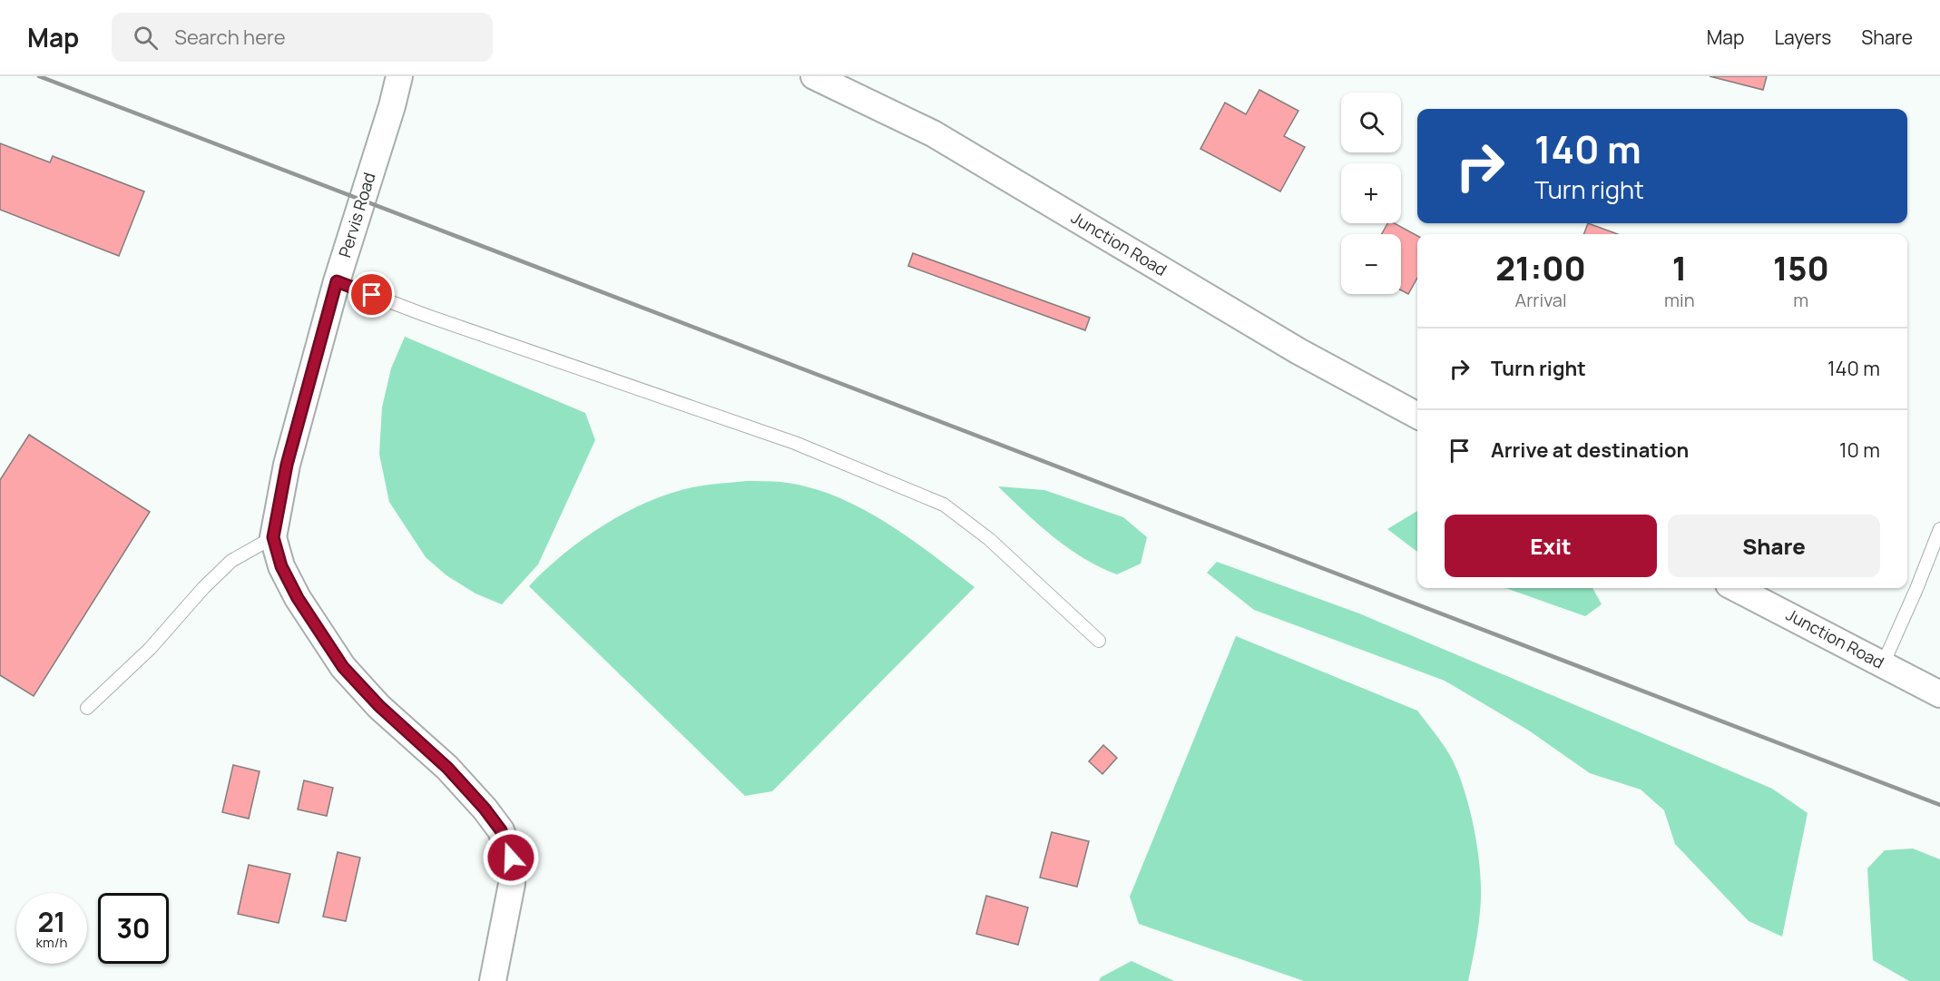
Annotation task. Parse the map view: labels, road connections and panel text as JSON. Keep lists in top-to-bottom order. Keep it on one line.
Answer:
{"streets":{"street":["Pervis Road","Junction Road"]},"page":{"header":"Map","search":"Search here","nav":["Map","Layers","Share"],"map_buttons":["+","−"],"turn":["140 m","Turn right"],"eta":["21:00","Arrival","1","min","150","m"],"list":[{"name":"Turn right","value":"140 m"},{"name":"Arrive at destination","value":"10 m"}],"buttons":["Exit","Share"],"speed":"21 km/h","limit":"30"}}
